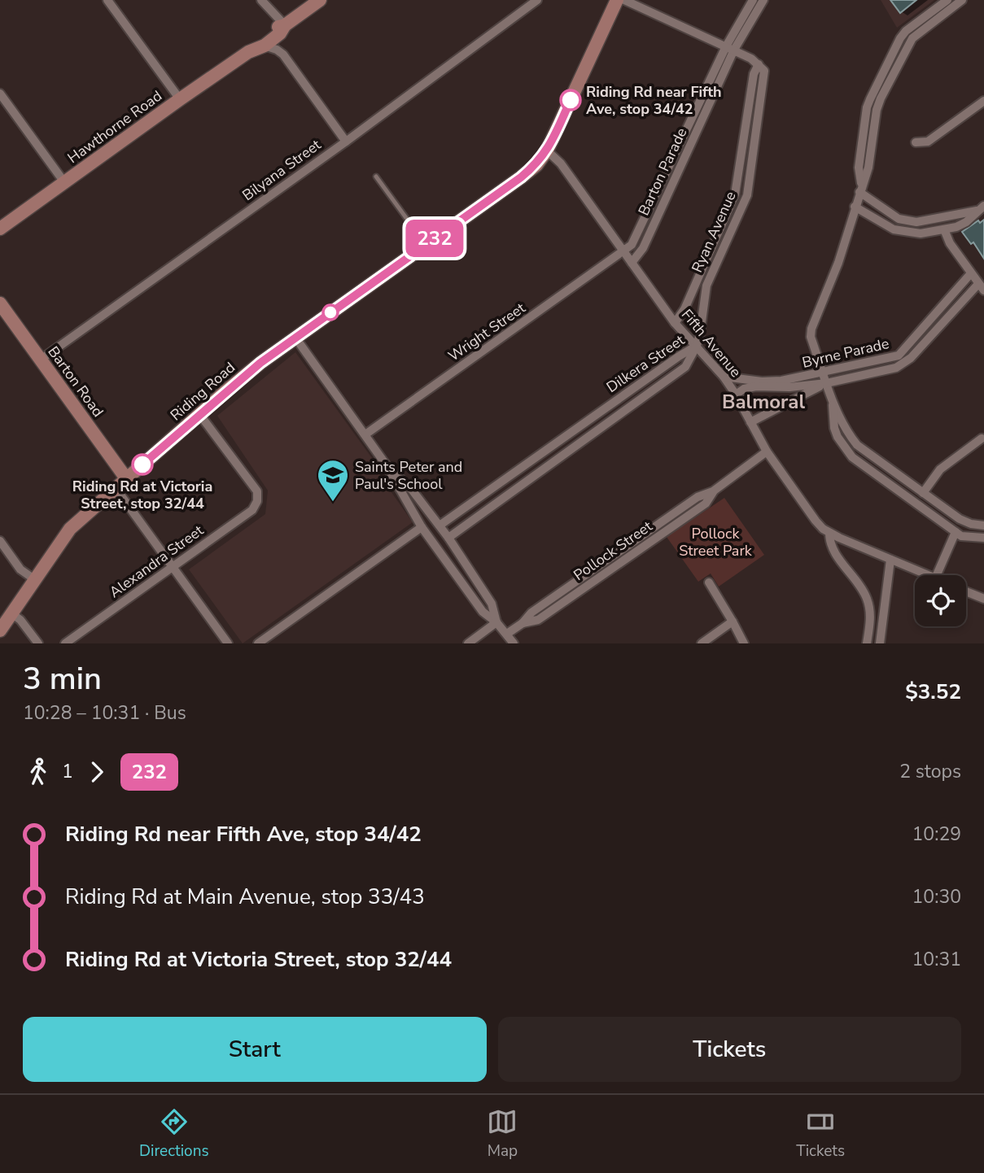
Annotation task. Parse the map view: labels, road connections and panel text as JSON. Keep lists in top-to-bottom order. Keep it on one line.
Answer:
{"streets":{"main road":["Hawthorne Road","Barton Road","Riding Road"],"street":["Bilyana Street","Barton Parade","Ryan Avenue","Wright Street","Fifth Avenue","Byrne Parade","Dilkera Street","Pollock Street","Alexandra Street"]},"crossings":[["Bilyana Street","Barton Road"],["Barton Parade","Wright Street"],["Barton Parade","Fifth Avenue"],["Ryan Avenue","Fifth Avenue"],["Ryan Avenue","Dilkera Street"],["Wright Street","Fifth Avenue"],["Fifth Avenue","Byrne Parade"],["Fifth Avenue","Dilkera Street"],["Fifth Avenue","Riding Road"],["Fifth Avenue","Pollock Street"],["Barton Road","Riding Road"],["Riding Road","Alexandra Street"]],"districts":["Balmoral"],"parks":["Pollock Street Park"],"places":{"other":["Riding Rd near Fifth Ave, stop 34/42","Riding Rd at Victoria Street, stop 32/44"],"school or university":["Saints Peter and Paul's School"]},"lines":["bus line 232"],"page":{"on_map":"232","heading":["3 min","10:28 – 10:31 · Bus","$3.52"],"legs":["1","232","2 stops"],"list":[{"name":"Riding Rd near Fifth Ave, stop 34/42","value":"10:29"},{"name":"Riding Rd at Main Avenue, stop 33/43","value":"10:30"},{"name":"Riding Rd at Victoria Street, stop 32/44","value":"10:31"}],"buttons":["Start","Tickets"],"tabs":["Directions","Map","Tickets"]}}
